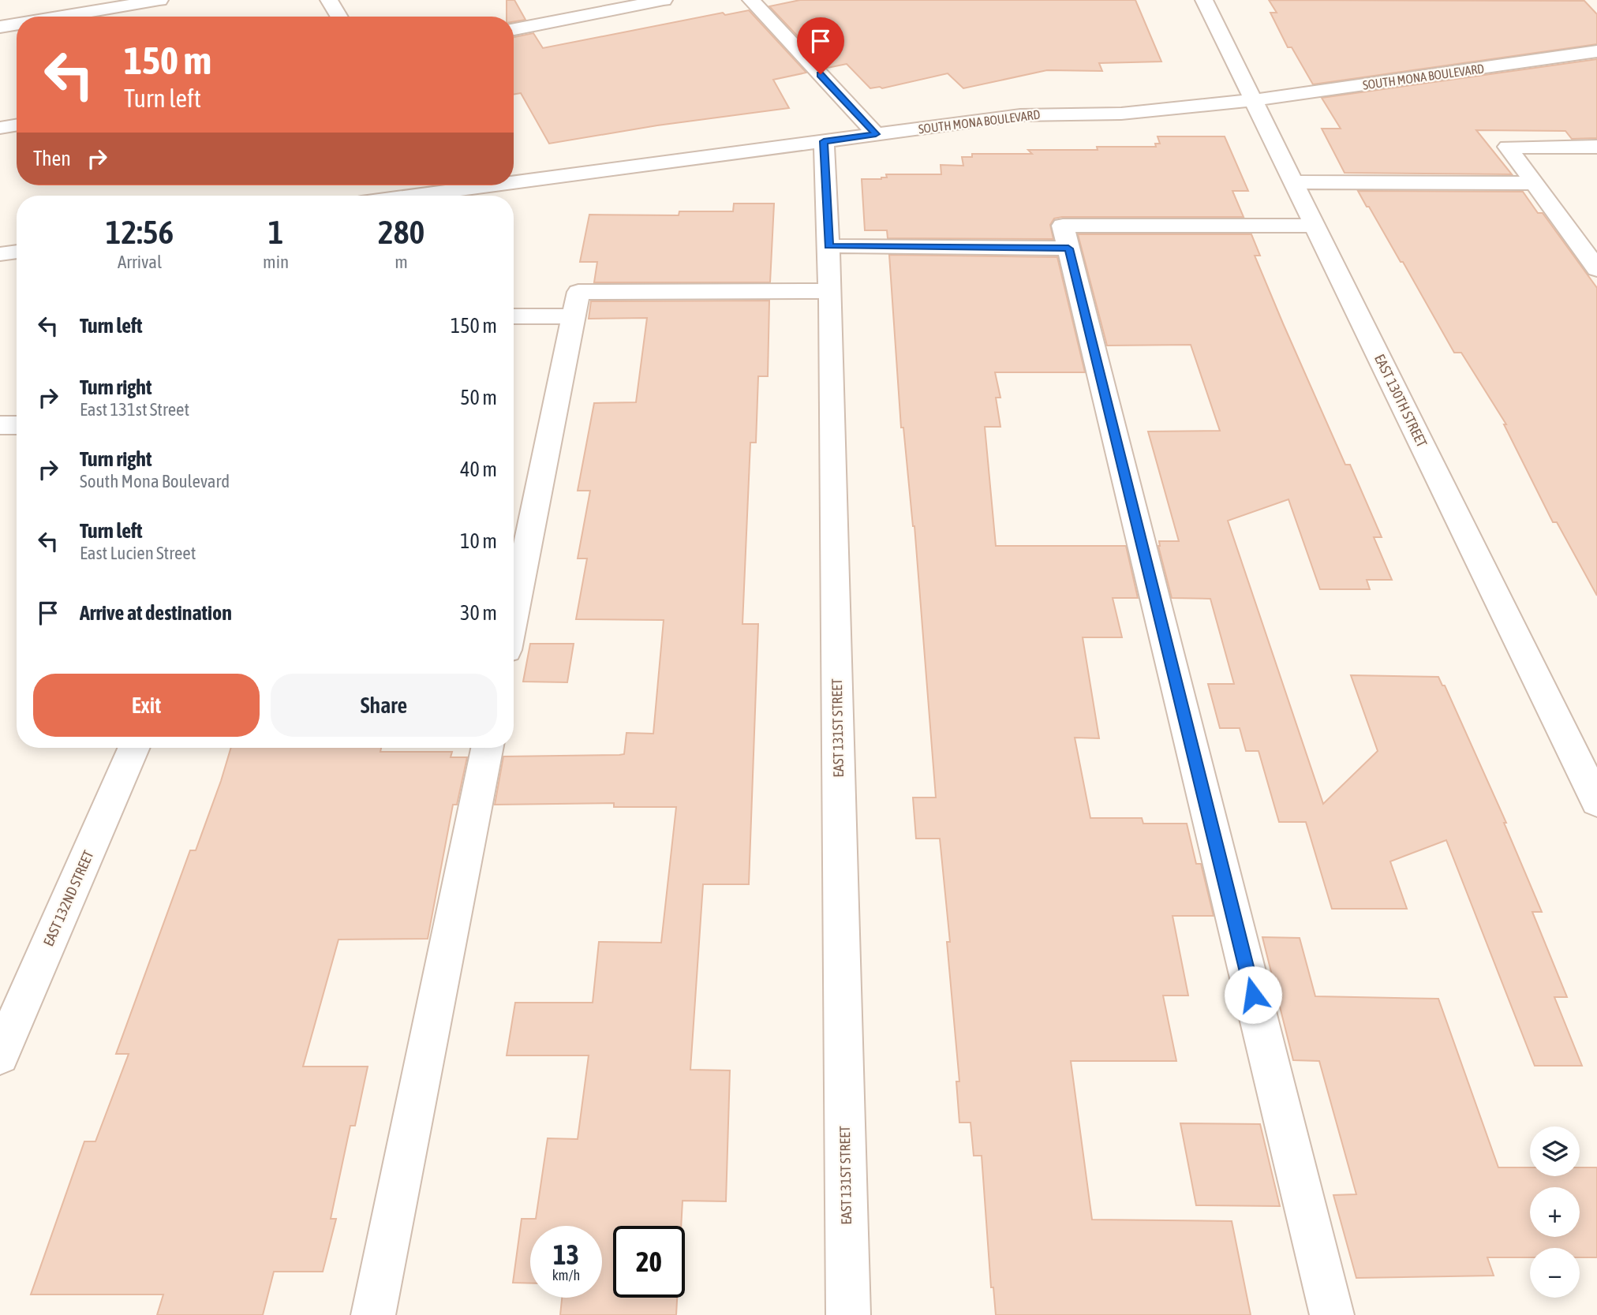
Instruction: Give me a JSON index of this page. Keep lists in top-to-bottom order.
{
  "streets": {
    "street": [
      "SOUTH MONA BOULEVARD",
      "EAST 130TH STREET",
      "EAST 131ST STREET",
      "EAST 132ND STREET"
    ]
  },
  "crossings": [
    ["SOUTH MONA BOULEVARD", "EAST 130TH STREET"],
    ["SOUTH MONA BOULEVARD", "EAST 131ST STREET"]
  ],
  "page": {
    "turn": ["150 m", "Turn left"],
    "then": "Then",
    "eta": [
      "12:56",
      "Arrival",
      "1",
      "min",
      "280",
      "m"
    ],
    "list": [
      {
        "name": "Turn left",
        "value": "150 m"
      },
      {
        "name": "Turn right",
        "note": "East 131st Street",
        "value": "50 m"
      },
      {
        "name": "Turn right",
        "note": "South Mona Boulevard",
        "value": "40 m"
      },
      {
        "name": "Turn left",
        "note": "East Lucien Street",
        "value": "10 m"
      },
      {
        "name": "Arrive at destination",
        "value": "30 m"
      }
    ],
    "buttons": ["Exit", "Share"],
    "map_buttons": ["+", "−"],
    "speed": "13 km/h",
    "limit": "20"
  }
}
